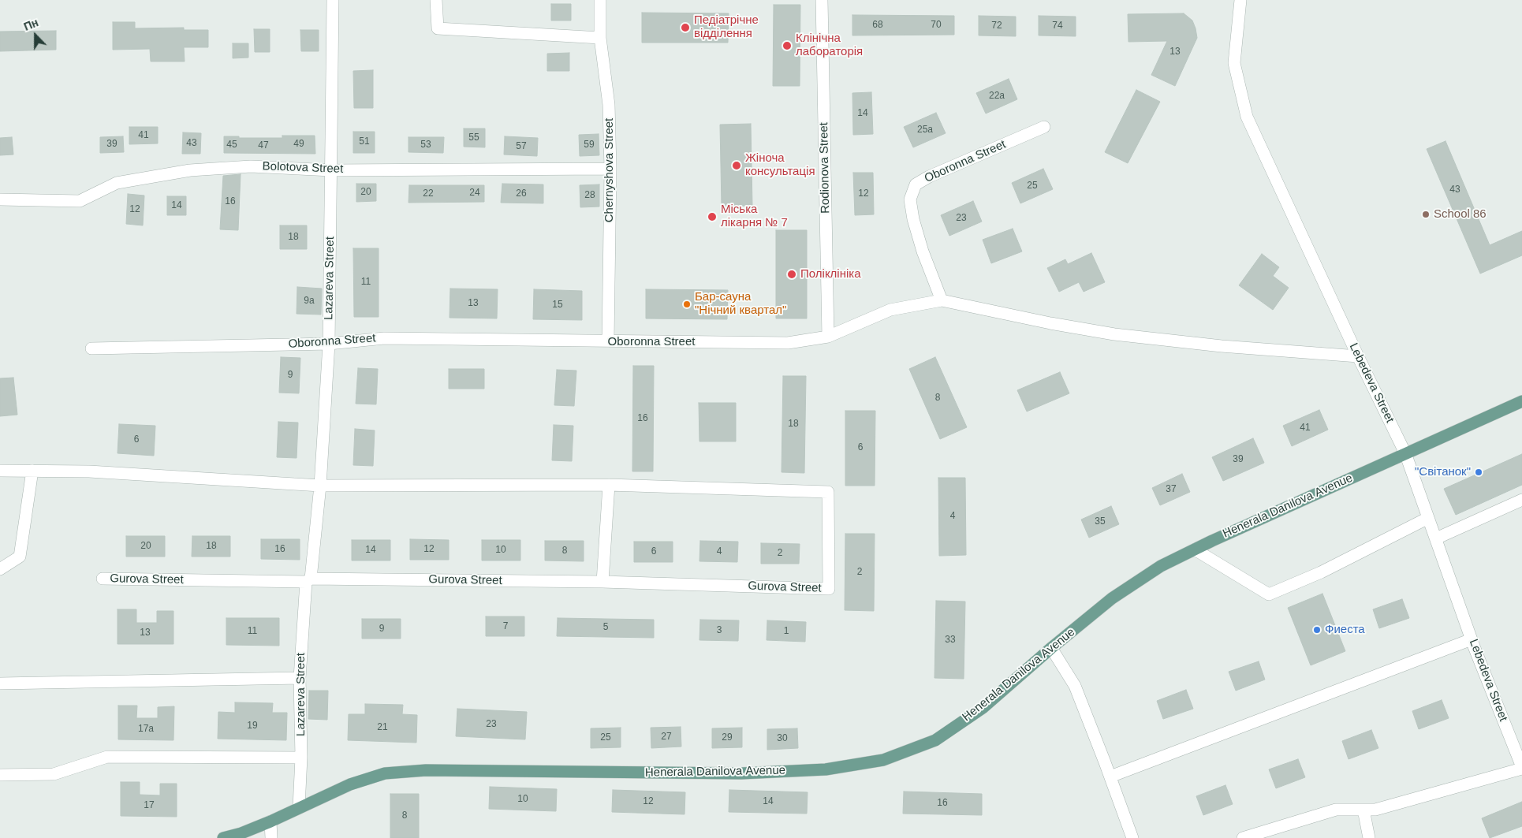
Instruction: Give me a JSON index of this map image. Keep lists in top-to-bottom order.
{
  "streets": {
    "main road": ["Henerala Danilova Avenue"],
    "street": [
      "Oboronna Street",
      "Bolotova Street",
      "Rodionova Street",
      "Chernyshova Street",
      "Lazareva Street",
      "Lebedeva Street",
      "Gurova Street"
    ]
  },
  "crossings": [
    ["Oboronna Street", "Rodionova Street"],
    ["Oboronna Street", "Chernyshova Street"],
    ["Oboronna Street", "Lazareva Street"],
    ["Bolotova Street", "Chernyshova Street"],
    ["Bolotova Street", "Lazareva Street"],
    ["Lazareva Street", "Henerala Danilova Avenue"],
    ["Lazareva Street", "Gurova Street"],
    ["Lebedeva Street", "Henerala Danilova Avenue"]
  ],
  "places": [
    "Педіатрічне відділення",
    "Клінічна лабораторія",
    "Жіноча консультація",
    "School 86",
    "Міська лікарня № 7",
    "Поліклініка",
    "Бар-сауна \"Нічний квартал\"",
    "\"Світанок\"",
    "Фиеста"
  ],
  "house_numbers": [
    "68",
    "70",
    "72",
    "74",
    "13",
    "22а",
    "14",
    "25а",
    "41",
    "55",
    "51",
    "43",
    "39",
    "49",
    "45",
    "53",
    "59",
    "47",
    "57",
    "25",
    "43",
    "20",
    "24",
    "22",
    "26",
    "12",
    "28",
    "16",
    "14",
    "12",
    "23",
    "18",
    "11",
    "9а",
    "13",
    "15",
    "9",
    "8",
    "16",
    "18",
    "41",
    "6",
    "6",
    "39",
    "37",
    "4",
    "35",
    "20",
    "18",
    "16",
    "12",
    "14",
    "10",
    "8",
    "6",
    "4",
    "2",
    "2",
    "7",
    "5",
    "9",
    "3",
    "11",
    "1",
    "13",
    "33",
    "23",
    "19",
    "21",
    "17а",
    "27",
    "25",
    "29",
    "30",
    "10",
    "12",
    "14",
    "16",
    "17",
    "8"
  ],
  "north": "top"
}
